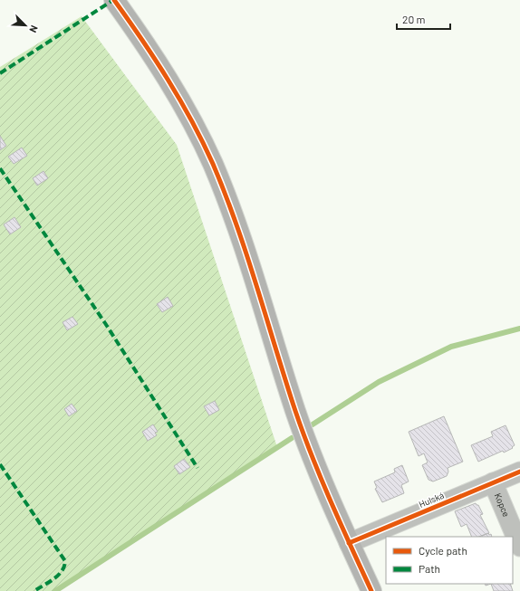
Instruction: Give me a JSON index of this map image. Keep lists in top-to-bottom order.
{
  "streets": {
    "street": ["Hulská", "Kopce"]
  },
  "crossings": [
    ["Hulská", "Kopce"]
  ],
  "legend": ["Cycle path", "Path"],
  "scale_bar": "20 m",
  "north": "bottom right"
}
